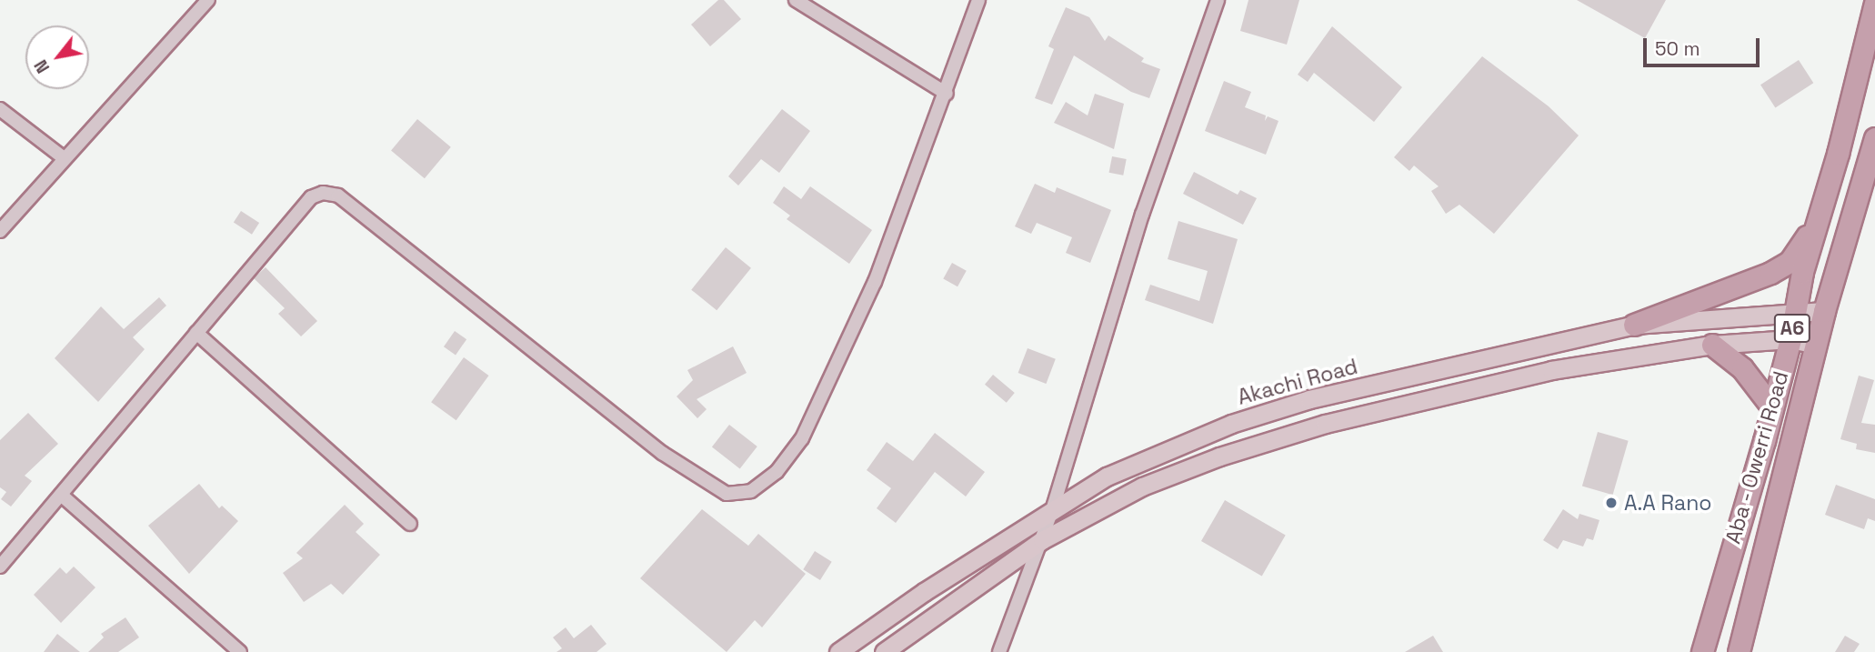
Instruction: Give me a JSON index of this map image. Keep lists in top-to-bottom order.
{
  "streets": {
    "highway": ["A6", "Aba - Owerri Road"],
    "main road": ["Akachi Road"]
  },
  "crossings": [
    ["Akachi Road", "Aba - Owerri Road"]
  ],
  "places": ["A.A Rano"],
  "scale_bar": "50 m",
  "north": "bottom left"
}
